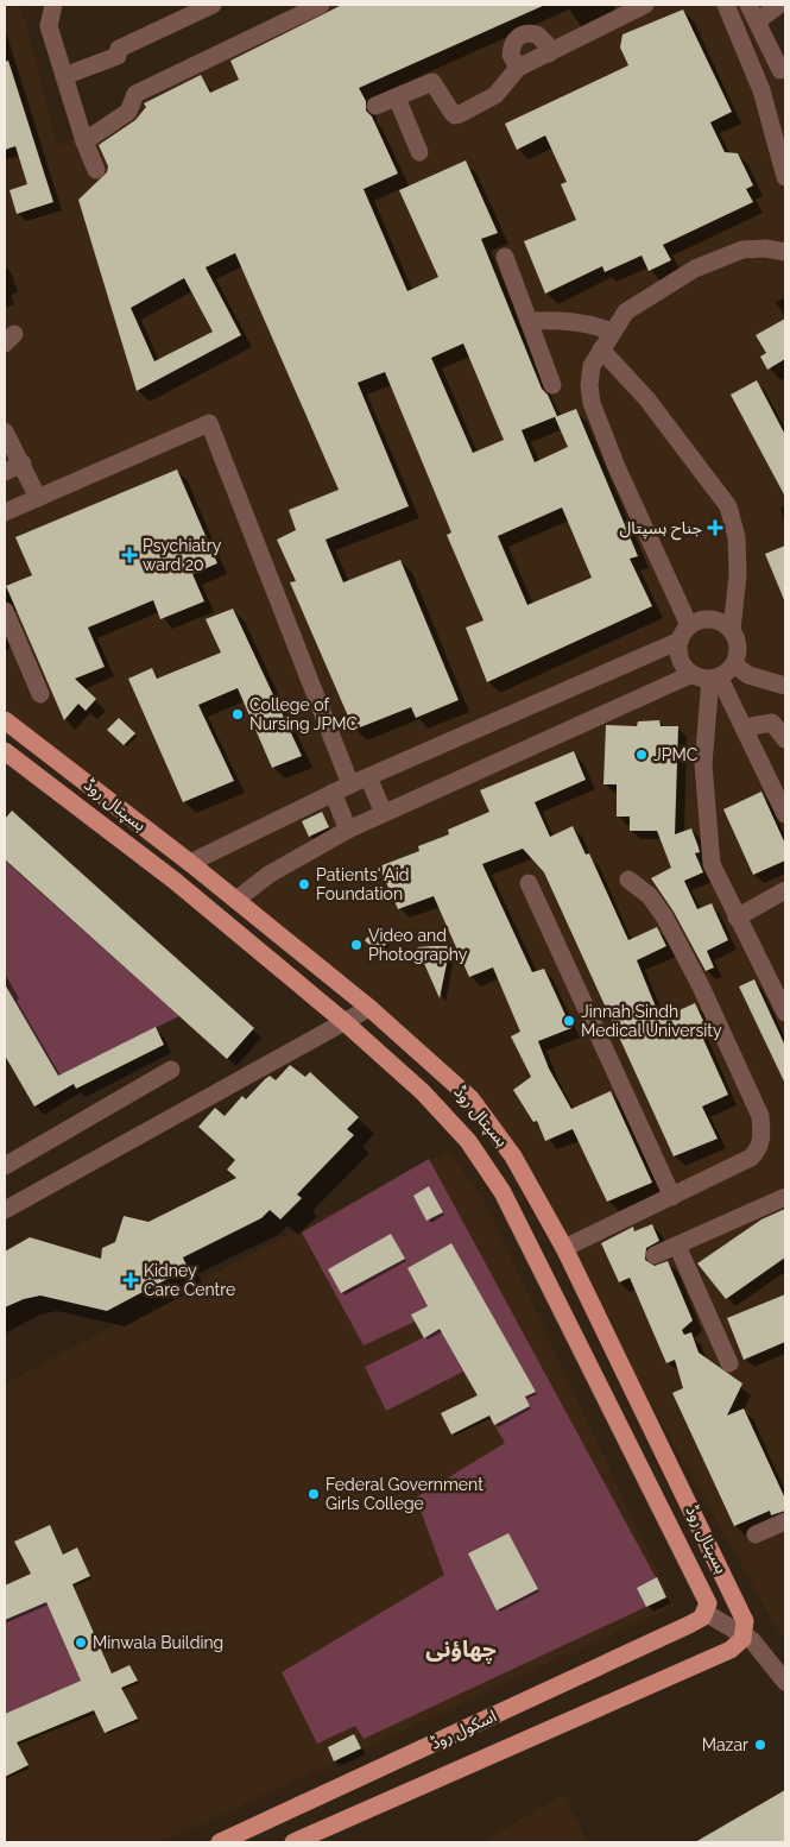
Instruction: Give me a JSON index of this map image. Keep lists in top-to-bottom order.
{
  "streets": {
    "main road": ["ہسپتال روڈ", "اسکول روڈ"]
  },
  "crossings": [
    ["ہسپتال روڈ", "اسکول روڈ"]
  ],
  "districts": ["چھاؤنی"],
  "places": {
    "health": ["جناح ہسپتال", "Psychiatry ward 20", "Kidney Care Centre"],
    "other": [
      "College of Nursing JPMC",
      "JPMC",
      "Patients' Aid Foundation",
      "Video and Photography",
      "Jinnah Sindh Medical University",
      "Federal Government Girls College",
      "Minwala Building",
      "Mazar"
    ]
  }
}
